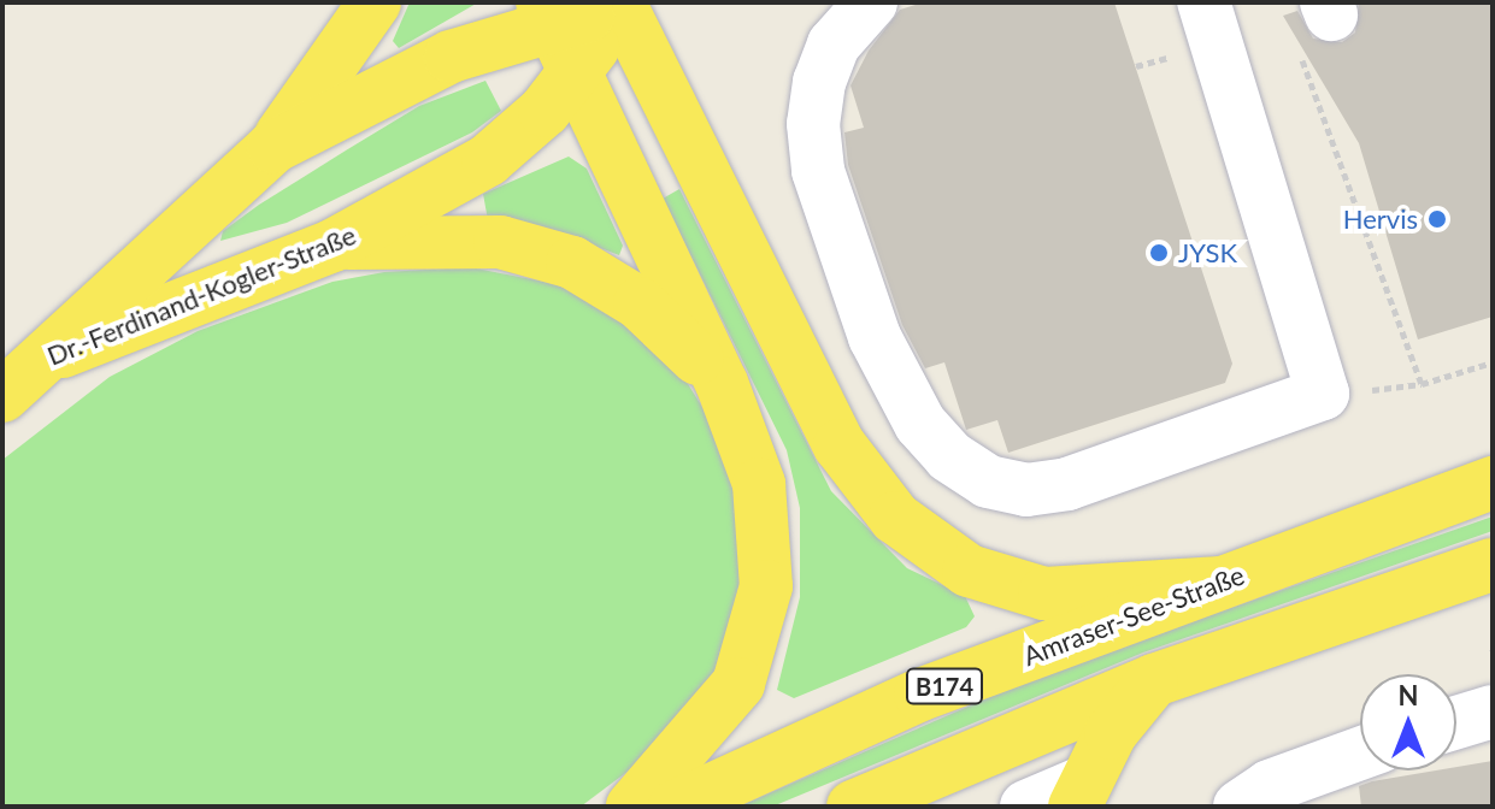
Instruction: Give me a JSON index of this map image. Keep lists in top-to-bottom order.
{
  "streets": {
    "main road": ["Dr.-Ferdinand-Kogler-Straße", "Amraser-See-Straße", "B174"]
  },
  "places": ["Hervis", "JYSK"],
  "north": "top"
}
